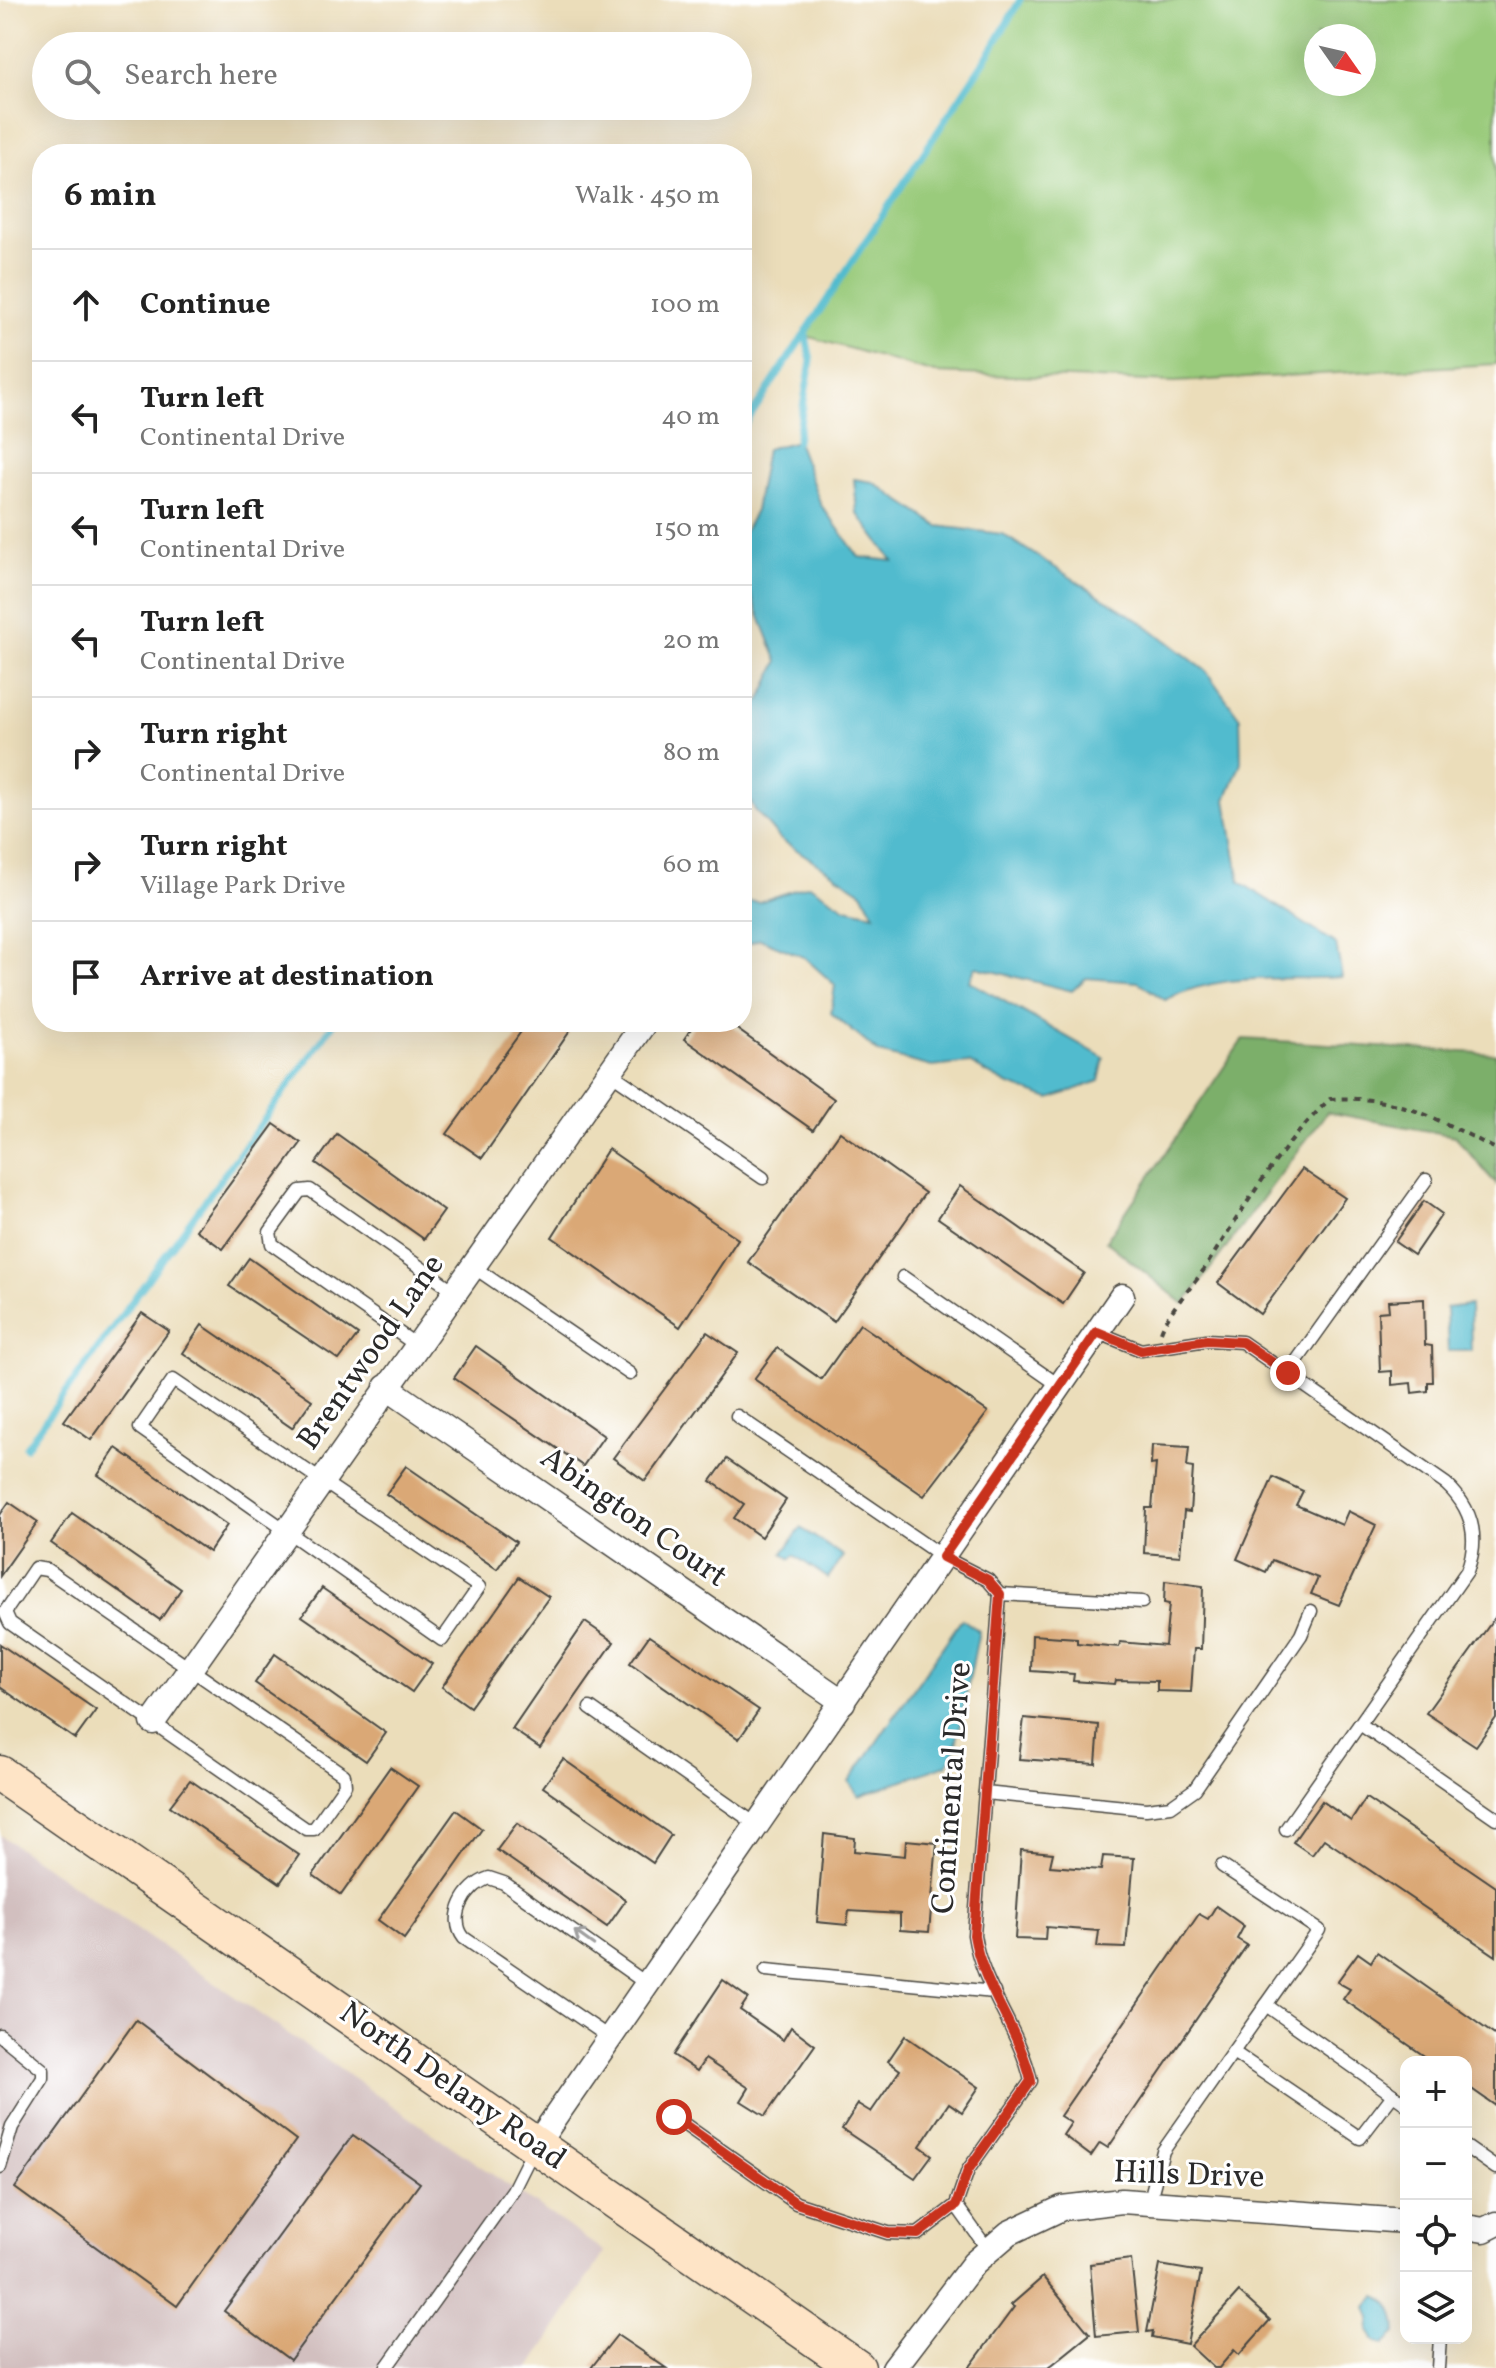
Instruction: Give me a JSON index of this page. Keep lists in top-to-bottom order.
{
  "streets": {
    "street": [
      "Brentwood Lane",
      "Abington Court",
      "North Delany Road",
      "Hills Drive"
    ],
    "lane": ["Continental Drive"]
  },
  "crossings": [
    ["Brentwood Lane", "Abington Court"]
  ],
  "north": "bottom right",
  "page": {
    "search": "Search here",
    "heading": ["6 min", "Walk · 450 m"],
    "list": [
      ["Continue", "100 m"],
      ["Turn left", "Continental Drive", "40 m"],
      ["Turn left", "Continental Drive", "150 m"],
      ["Turn left", "Continental Drive", "20 m"],
      ["Turn right", "Continental Drive", "80 m"],
      ["Turn right", "Village Park Drive", "60 m"],
      "Arrive at destination"
    ],
    "map_buttons": ["+", "−"]
  }
}
